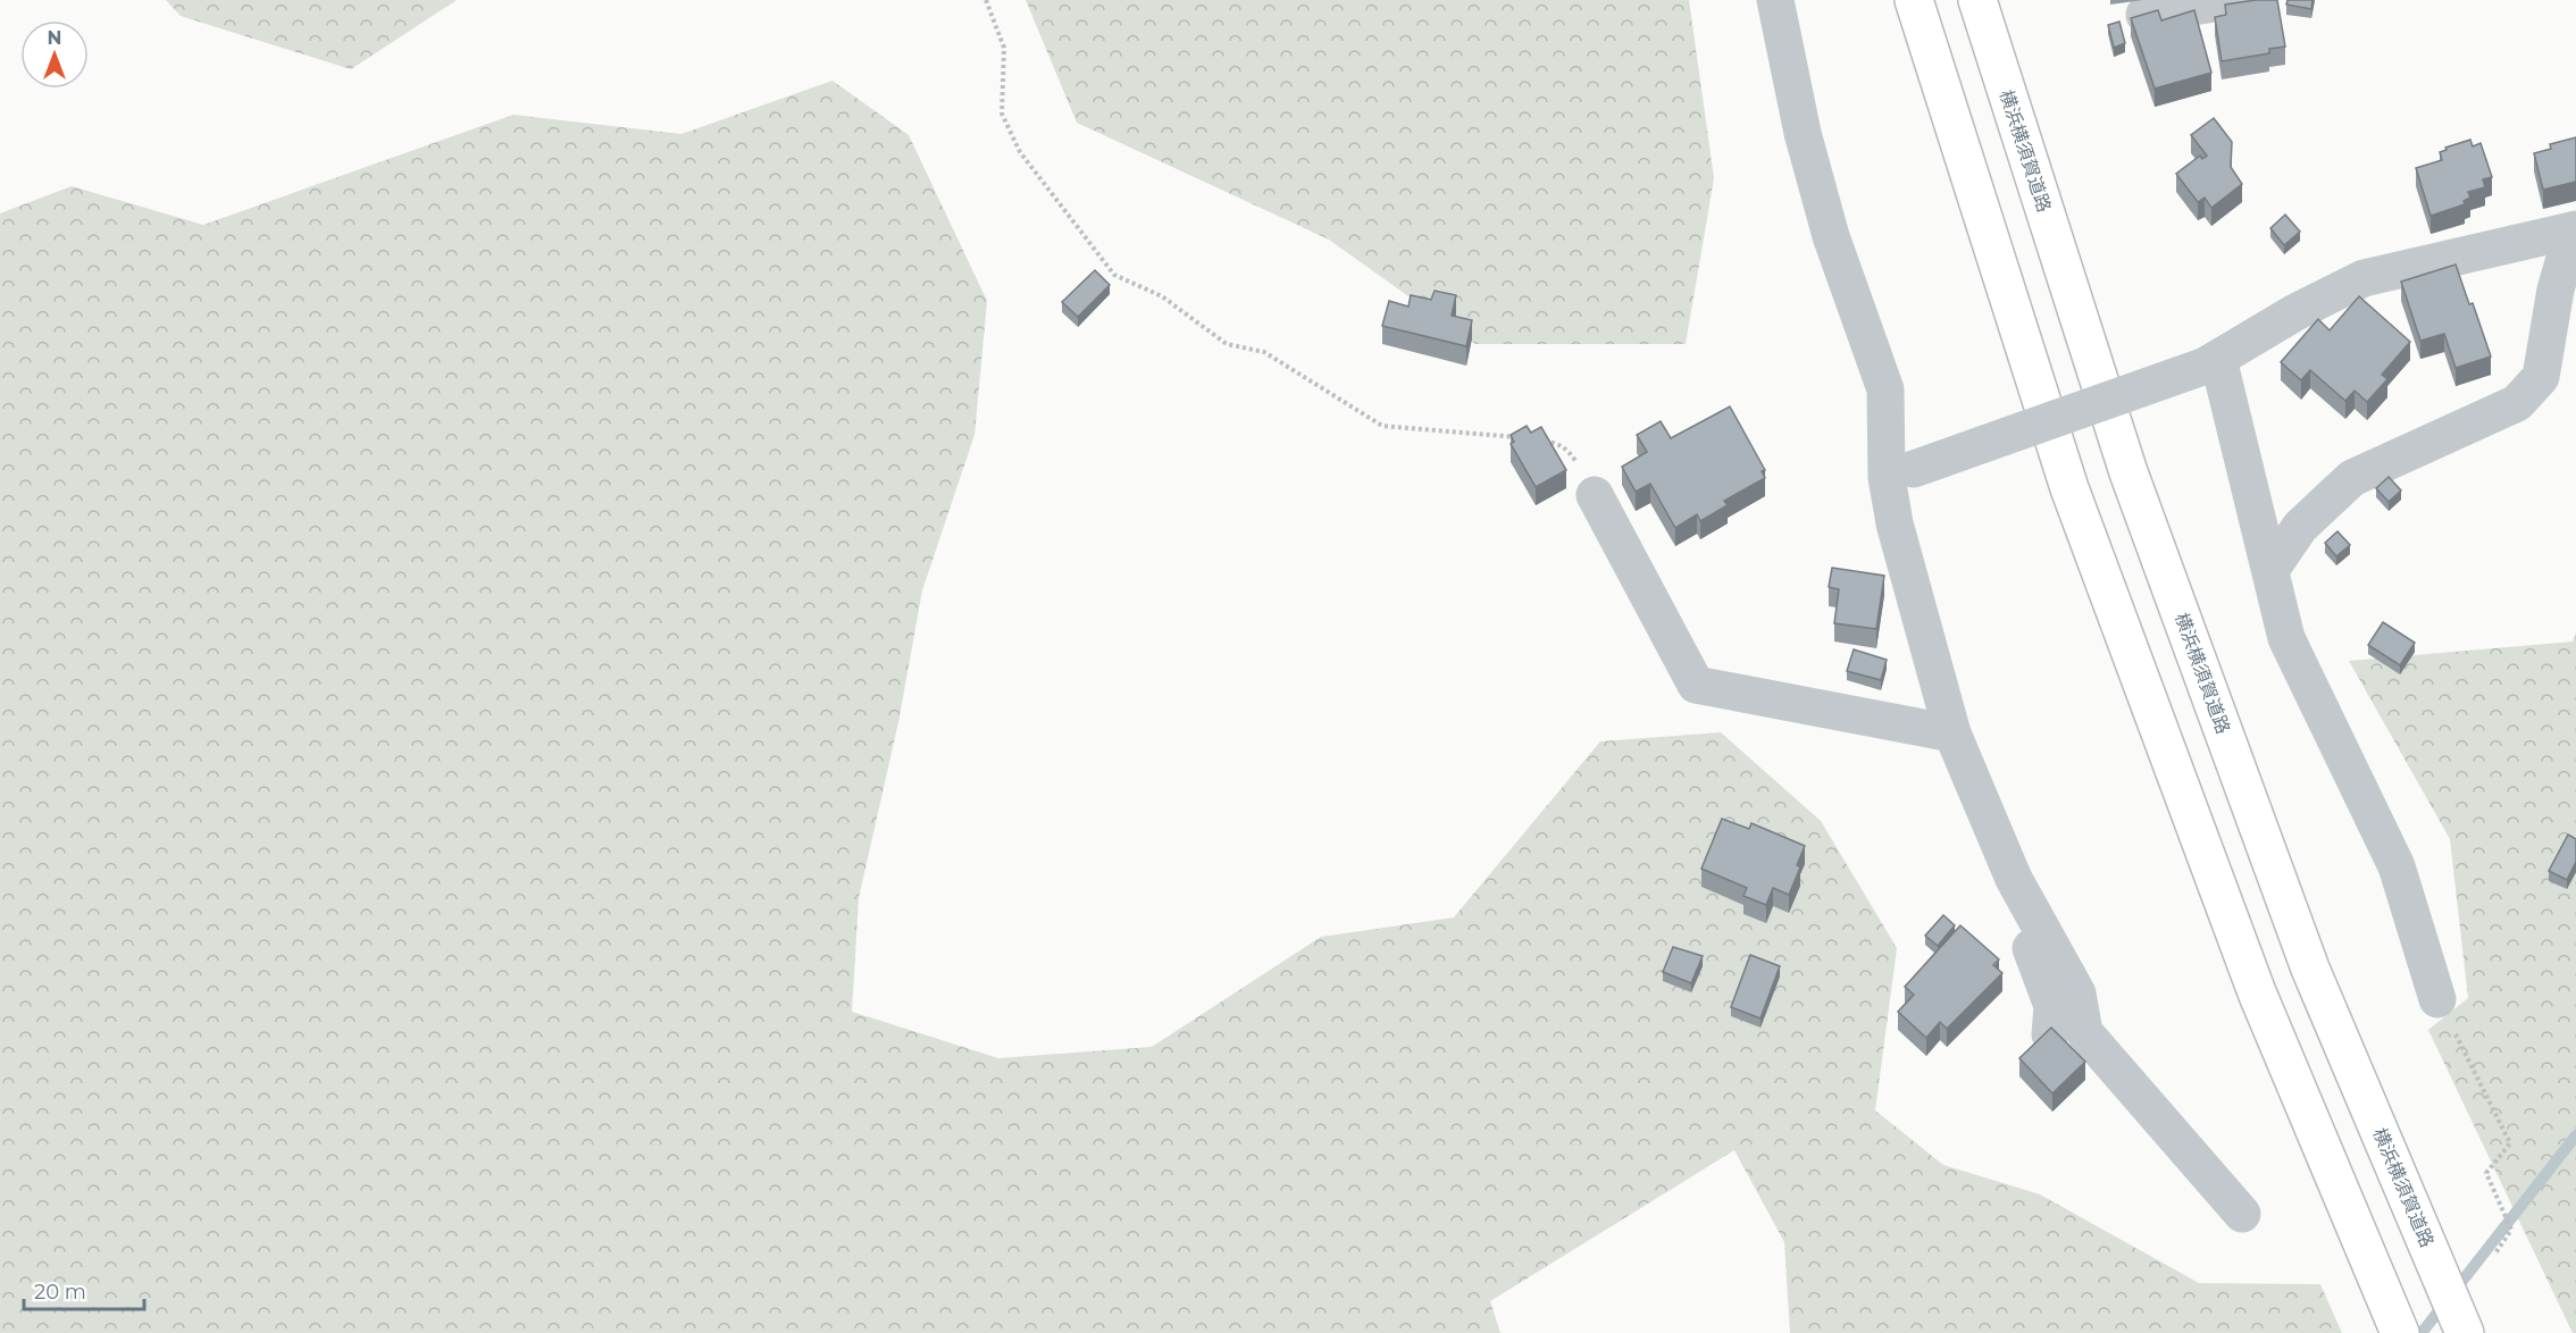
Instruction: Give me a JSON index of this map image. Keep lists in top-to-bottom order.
{
  "streets": {
    "highway": ["横浜横須賀道路"]
  },
  "scale_bar": "20 m",
  "north": "top"
}
